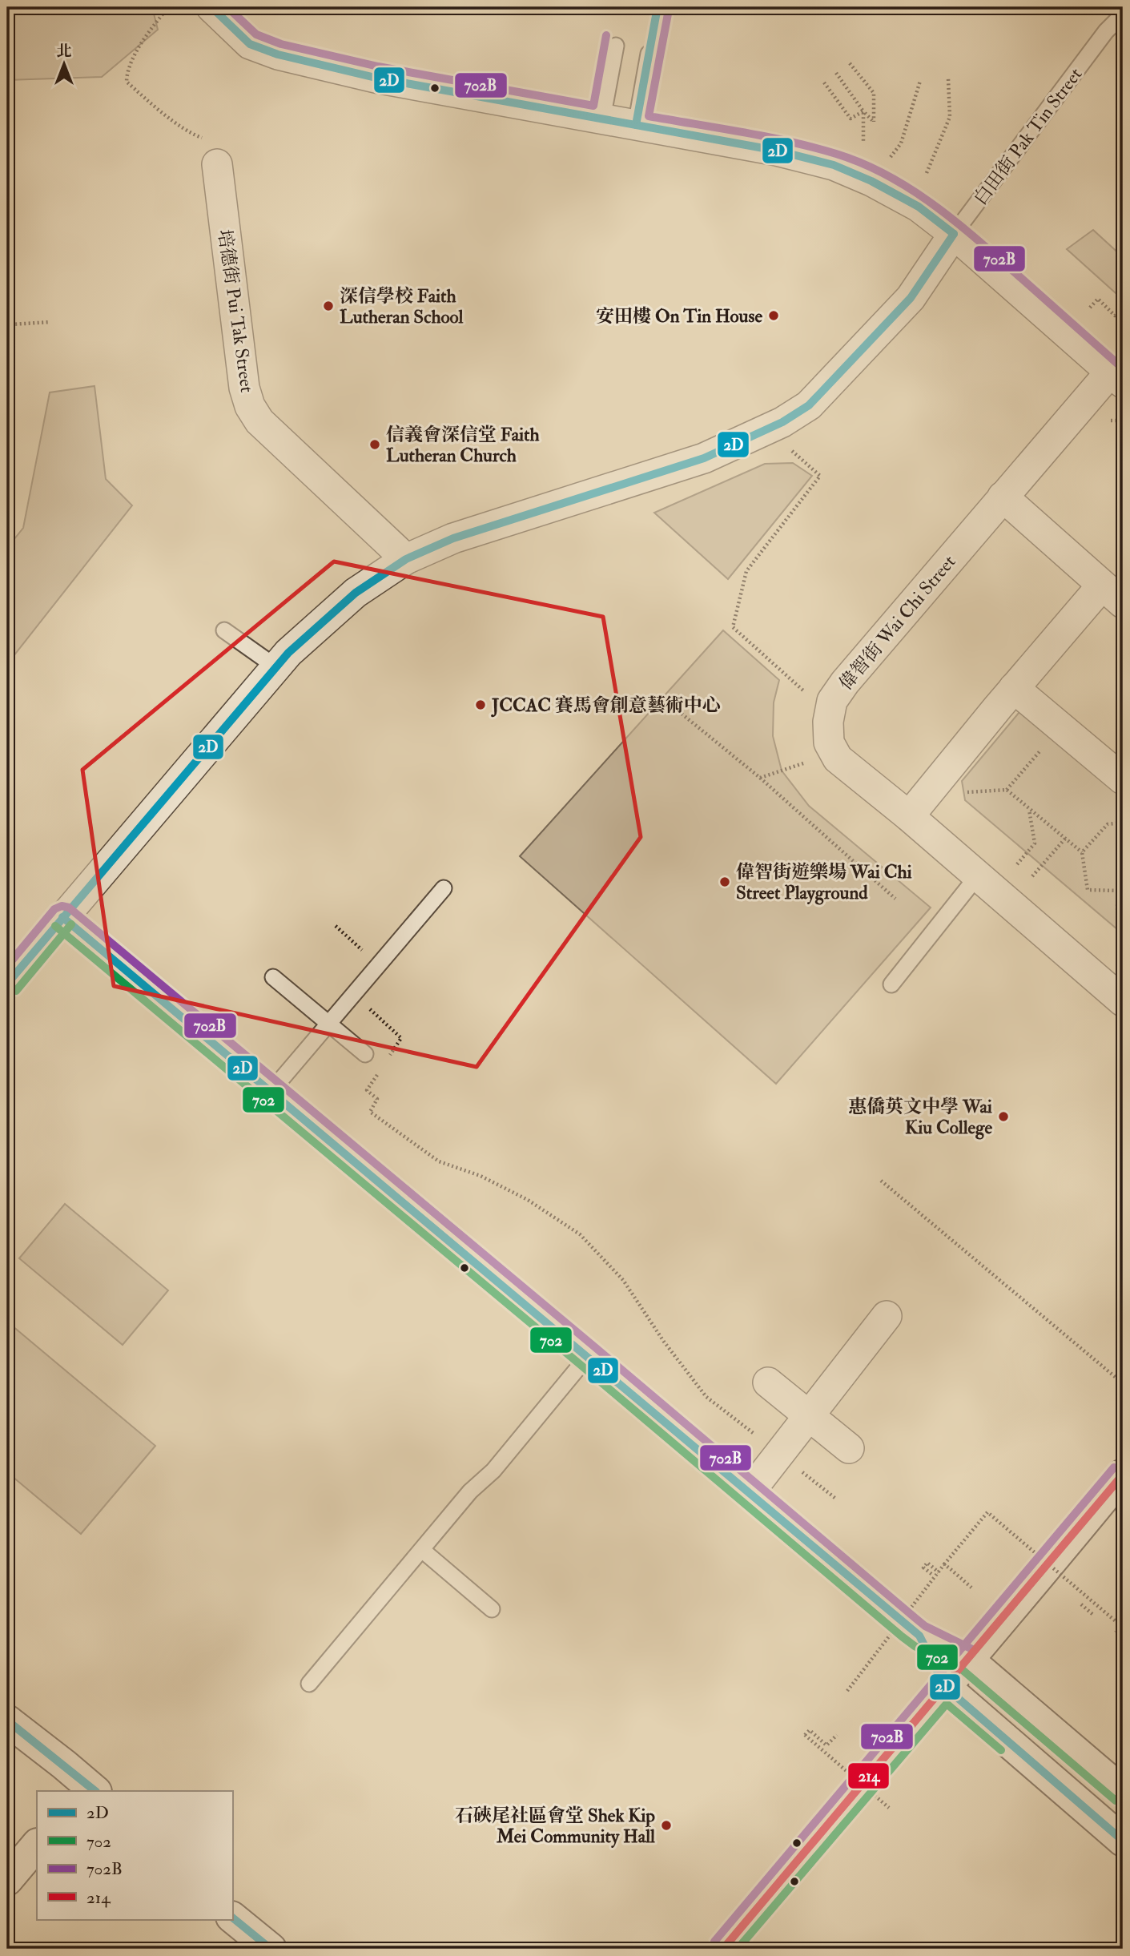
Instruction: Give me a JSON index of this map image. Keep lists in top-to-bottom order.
{
  "streets": {
    "street": ["白田街 Pak Tin Street", "培德街 Pui Tak Street", "偉智街 Wai Chi Street"]
  },
  "crossings": [
    ["白田街 Pak Tin Street", "培德街 Pui Tak Street"],
    ["白田街 Pak Tin Street", "偉智街 Wai Chi Street"]
  ],
  "places": [
    "深信學校 Faith Lutheran School",
    "安田樓 On Tin House",
    "信義會深信堂 Faith Lutheran Church",
    "JCCAC 賽馬會創意藝術中心",
    "偉智街遊樂場 Wai Chi Street Playground",
    "惠僑英文中學 Wai Kiu College",
    "石硤尾社區會堂 Shek Kip Mei Community Hall"
  ],
  "lines": [
    "transit line 2D",
    "transit line 702B",
    "transit line 702",
    "transit line 214"
  ],
  "legend": [
    "2D",
    "702",
    "702B",
    "214"
  ],
  "north": "top"
}
